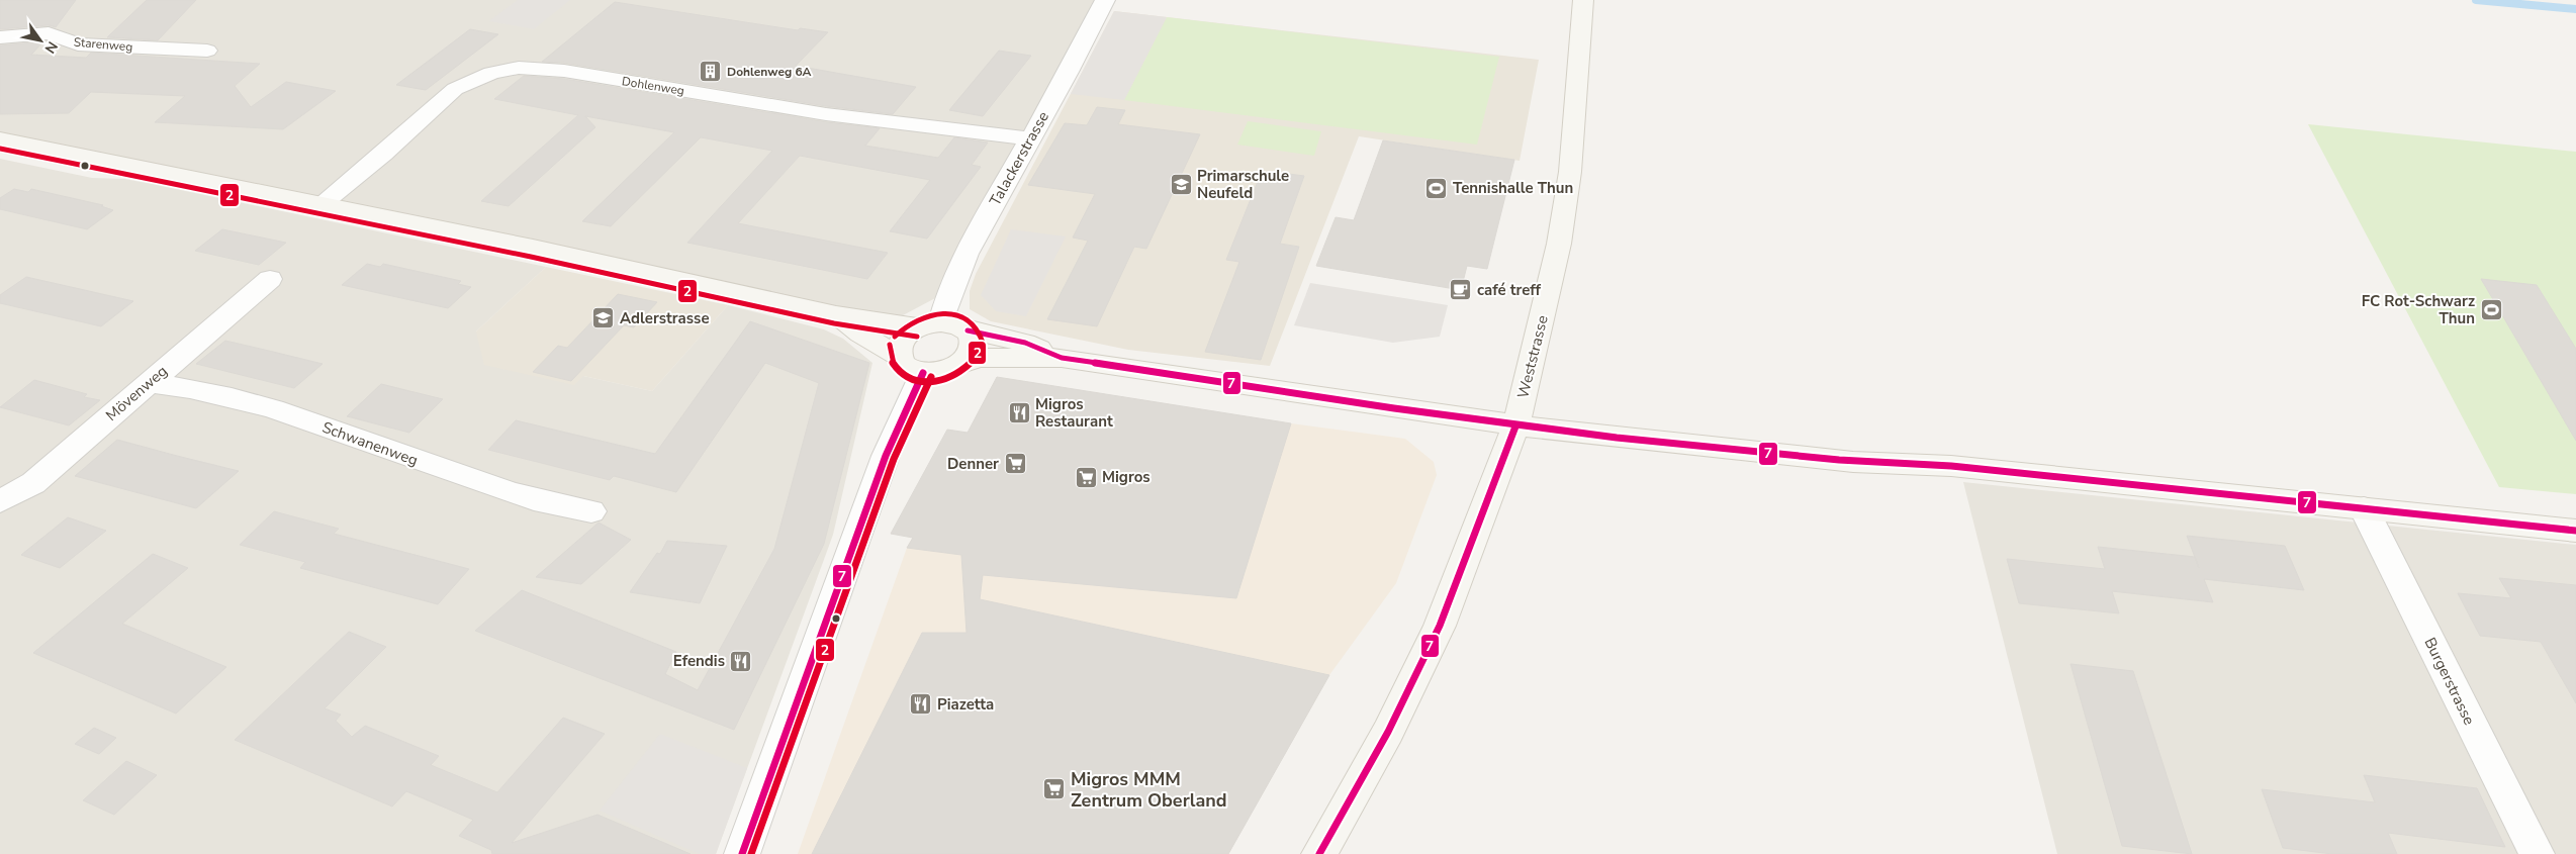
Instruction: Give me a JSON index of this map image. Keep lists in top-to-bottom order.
{
  "streets": {
    "main road": ["Weststrasse"],
    "street": [
      "Starenweg",
      "Dohlenweg",
      "Talackerstrasse",
      "Mövenweg",
      "Schwanenweg",
      "Burgerstrasse"
    ]
  },
  "crossings": [
    ["Dohlenweg", "Talackerstrasse"],
    ["Mövenweg", "Schwanenweg"]
  ],
  "places": {
    "building": ["Dohlenweg 6A"],
    "school or university": ["Primarschule Neufeld", "Adlerstrasse"],
    "sports": ["Tennishalle Thun", "FC Rot-Schwarz Thun"],
    "cafe": ["café treff"],
    "restaurant": ["Migros Restaurant", "Efendis", "Piazetta"],
    "supermarket": ["Denner", "Migros", "Migros MMM Zentrum Oberland"]
  },
  "lines": ["transit line 2", "transit line 7"],
  "north": "bottom right"
}
